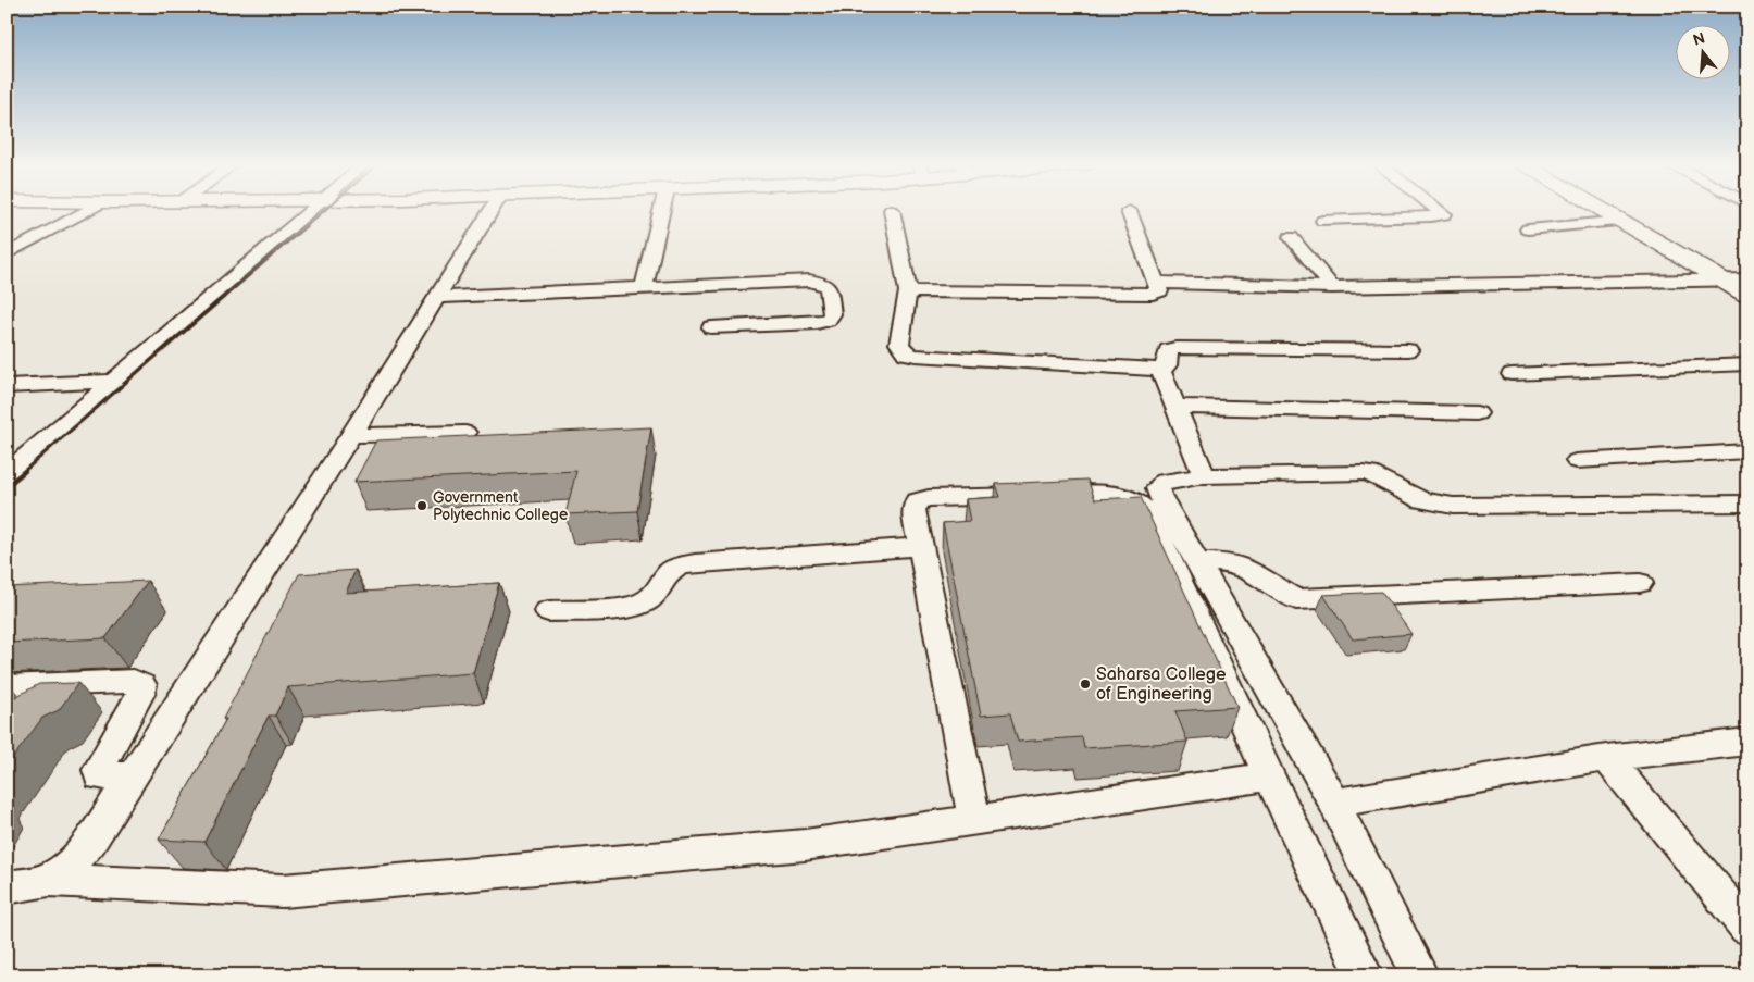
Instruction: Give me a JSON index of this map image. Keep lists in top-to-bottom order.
{
  "places": ["Government Polytechnic College", "Saharsa College of Engineering"],
  "north": "top"
}
